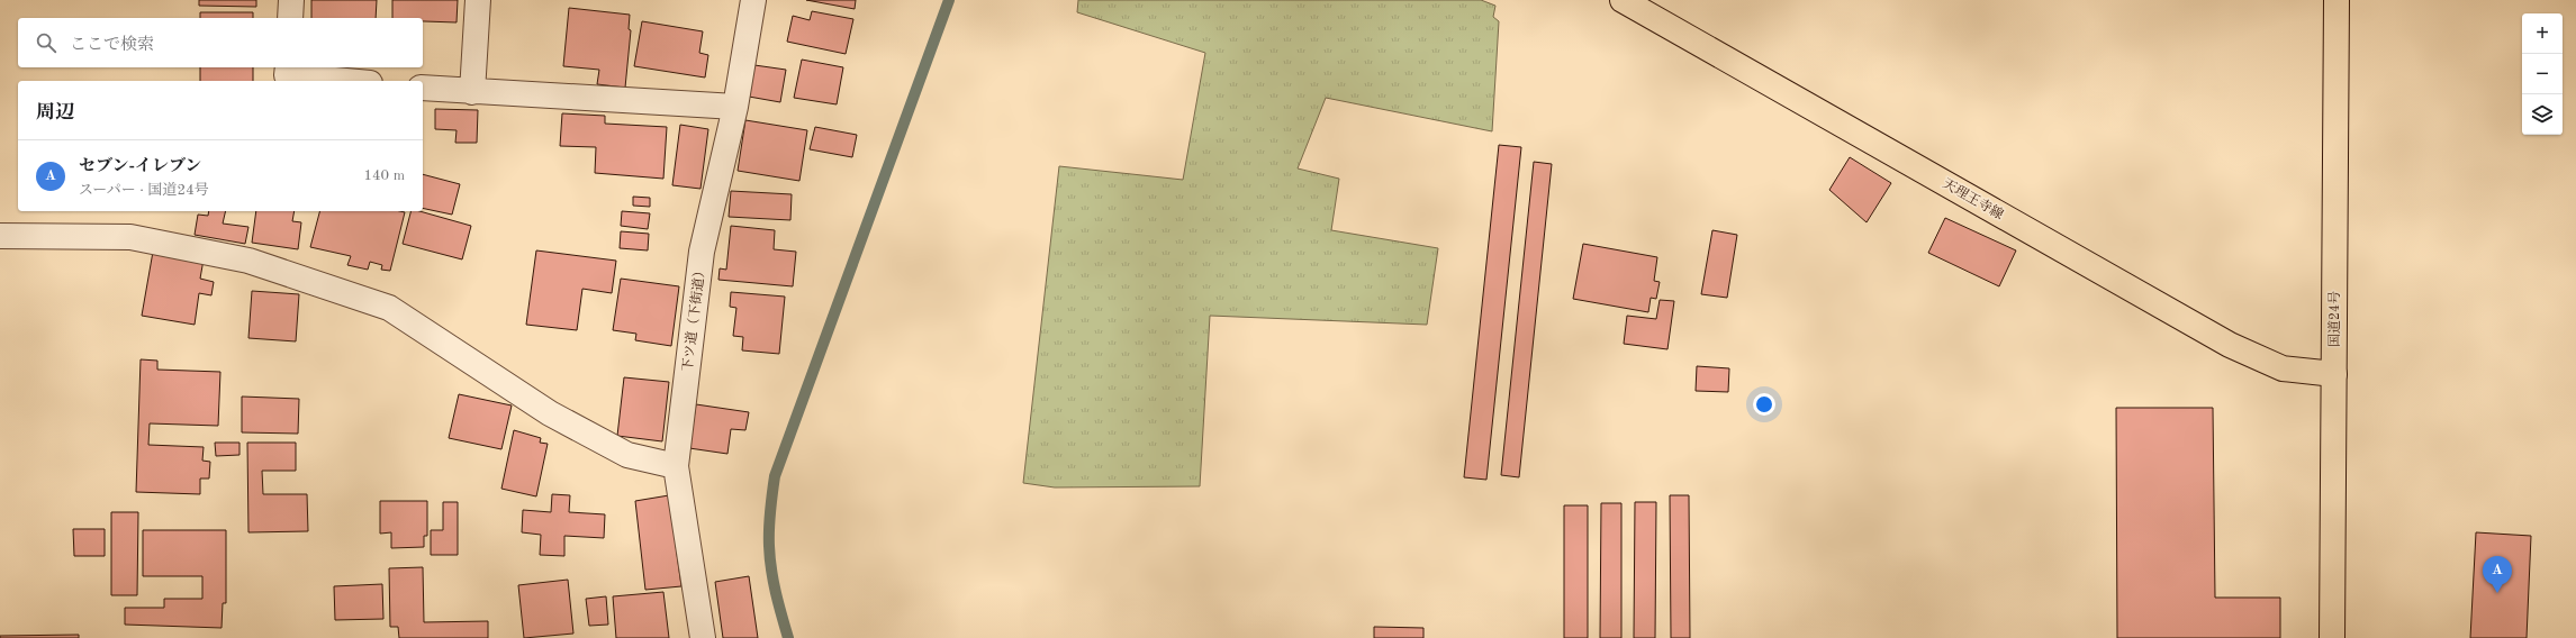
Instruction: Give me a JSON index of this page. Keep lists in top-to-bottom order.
{
  "streets": {
    "main road": ["天理王寺線", "国道24号"],
    "street": ["下ツ道（下街道）"]
  },
  "crossings": [
    ["天理王寺線", "国道24号"]
  ],
  "page": {
    "map_buttons": ["+", "−"],
    "search": "ここで検索",
    "heading": "周辺",
    "list": [
      {
        "mark": "A",
        "name": "セブン-イレブン",
        "note": "スーパー · 国道24号",
        "value": "140 m"
      }
    ],
    "pins": "A"
  }
}
